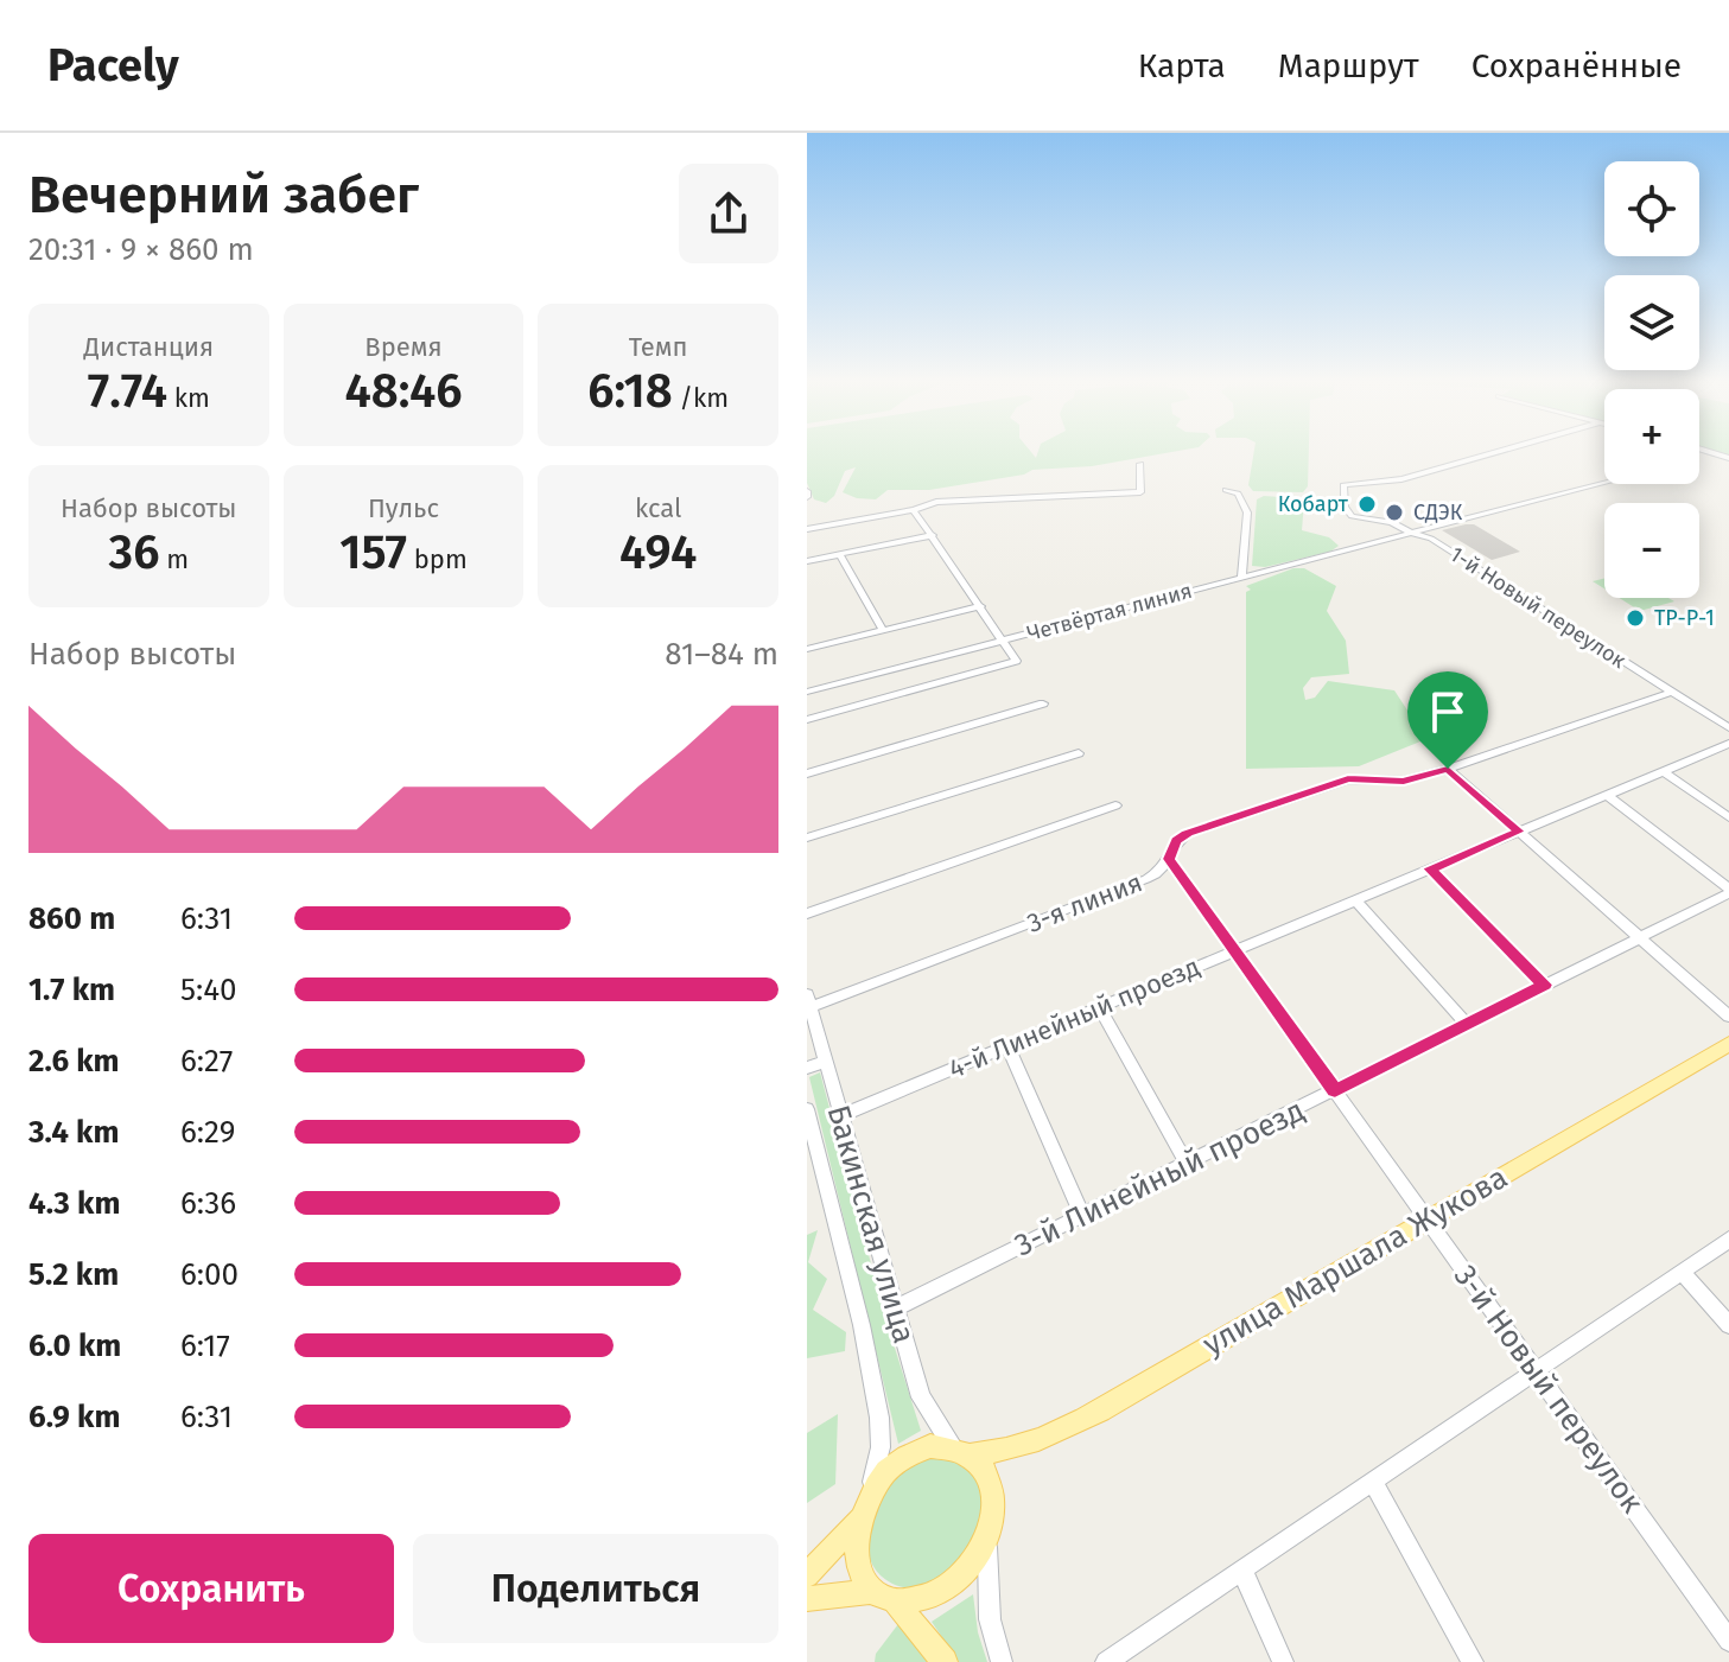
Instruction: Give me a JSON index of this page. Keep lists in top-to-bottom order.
{
  "streets": {
    "main road": ["улица Маршала Жукова"],
    "street": [
      "1-й Новый переулок",
      "Четвёртая линия",
      "3-я линия",
      "4-й Линейный проезд",
      "3-й Линейный проезд",
      "Бакинская улица",
      "3-й Новый переулок"
    ]
  },
  "crossings": [
    ["1-й Новый переулок", "Четвёртая линия"],
    ["1-й Новый переулок", "3-я линия"],
    ["3-я линия", "Бакинская улица"],
    ["3-я линия", "3-й Новый переулок"],
    ["4-й Линейный проезд", "Бакинская улица"],
    ["4-й Линейный проезд", "3-й Новый переулок"],
    ["3-й Линейный проезд", "Бакинская улица"],
    ["3-й Линейный проезд", "3-й Новый переулок"],
    ["Бакинская улица", "улица Маршала Жукова"],
    ["улица Маршала Жукова", "3-й Новый переулок"]
  ],
  "places": ["Кобарт", "СДЭК", "ТР-Р-1"],
  "page": {
    "header": "Pacely",
    "nav": ["Карта", "Маршрут", "Сохранённые"],
    "heading": ["Вечерний забег", "20:31 · 9 × 860 m"],
    "map_buttons": ["+", "−"],
    "stats": [
      ["Дистанция", "7.74 km"],
      ["Время", "48:46"],
      ["Темп", "6:18 /km"],
      ["Набор высоты", "36 m"],
      ["Пульс", "157 bpm"],
      ["kcal", "494"]
    ],
    "chart": ["Набор высоты", "81–84 m"],
    "list": [
      {
        "name": "860 m",
        "note": "6:31"
      },
      {
        "name": "1.7 km",
        "note": "5:40"
      },
      {
        "name": "2.6 km",
        "note": "6:27"
      },
      {
        "name": "3.4 km",
        "note": "6:29"
      },
      {
        "name": "4.3 km",
        "note": "6:36"
      },
      {
        "name": "5.2 km",
        "note": "6:00"
      },
      {
        "name": "6.0 km",
        "note": "6:17"
      },
      {
        "name": "6.9 km",
        "note": "6:31"
      }
    ],
    "buttons": ["Сохранить", "Поделиться"]
  }
}
